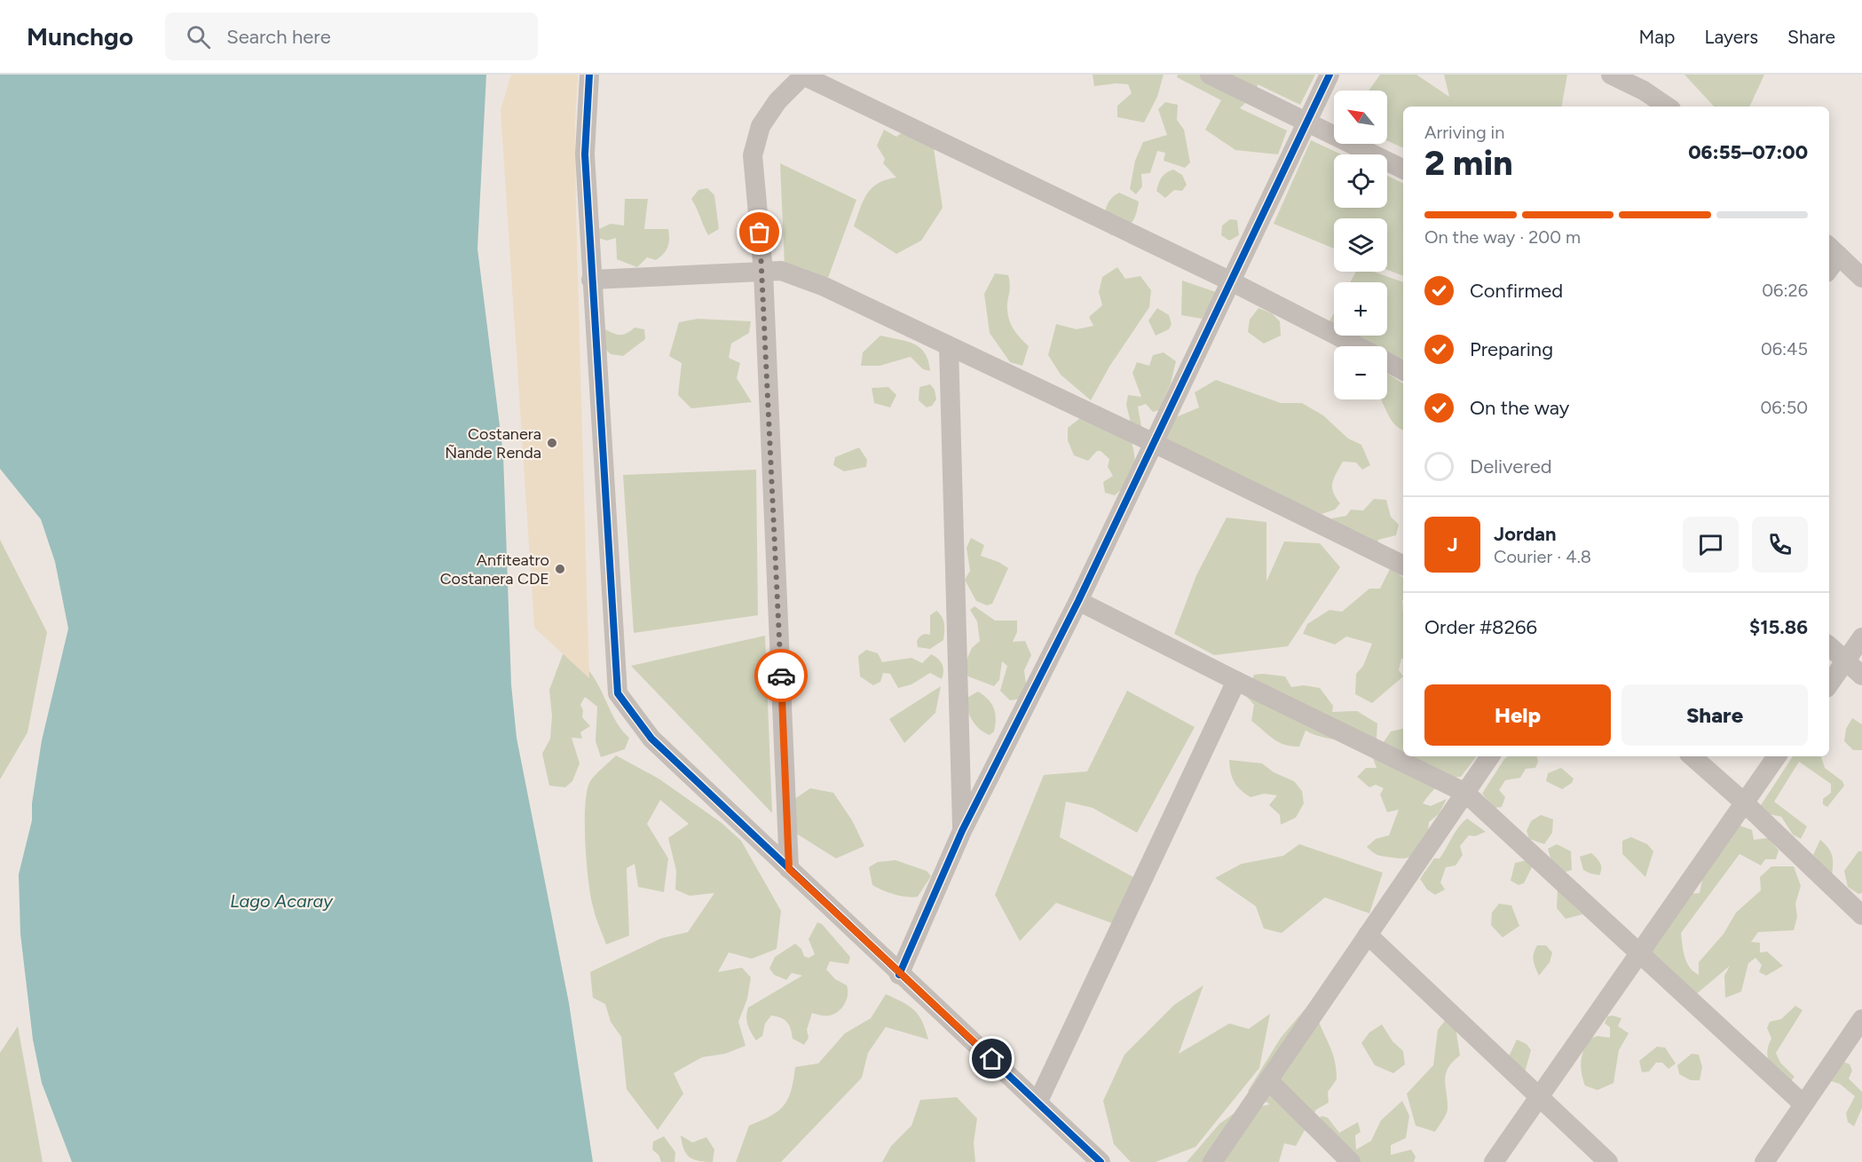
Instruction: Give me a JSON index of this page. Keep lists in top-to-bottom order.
{
  "water": ["Lago Acaray"],
  "places": ["Costanera Ñande Renda", "Anfiteatro Costanera CDE"],
  "north": "top left",
  "page": {
    "header": "Munchgo",
    "search": "Search here",
    "nav": ["Map", "Layers", "Share"],
    "map_buttons": ["+", "−"],
    "heading": ["2 min", "Arriving in", "06:55–07:00"],
    "panel": [
      "Jordan",
      "Courier · 4.8",
      "Order #8266",
      "$15.86"
    ],
    "bar": "On the way · 200 m",
    "list": [
      ["Confirmed", "06:26"],
      ["Preparing", "06:45"],
      ["On the way", "06:50"],
      "Delivered"
    ],
    "round": "J",
    "buttons": ["Help", "Share"]
  }
}
